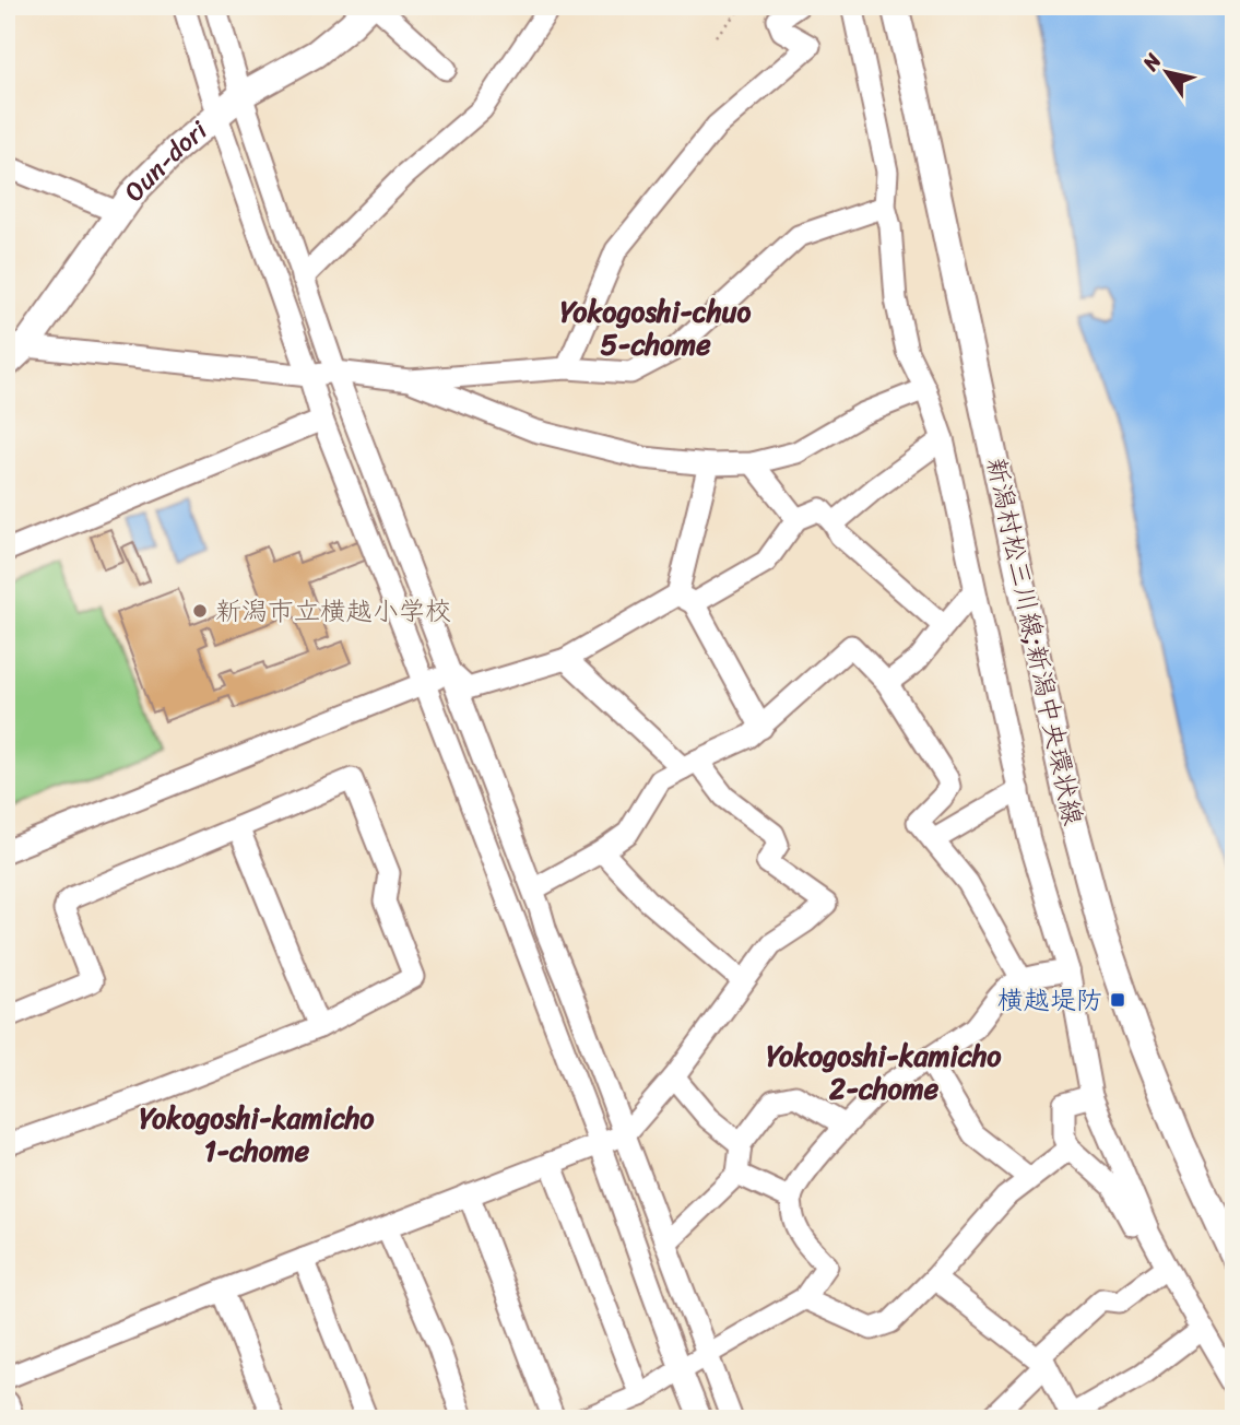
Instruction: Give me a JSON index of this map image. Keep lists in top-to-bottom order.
{
  "streets": {
    "main road": ["Oun-dori", "新潟村松三川線;新潟中央環状線"]
  },
  "districts": ["Yokogoshi-chuo 5-chome", "Yokogoshi-kamicho 2-chome", "Yokogoshi-kamicho 1-chome"],
  "places": {
    "other": ["新潟市立横越小学校"],
    "transit": ["横越堤防"]
  },
  "north": "top left"
}
